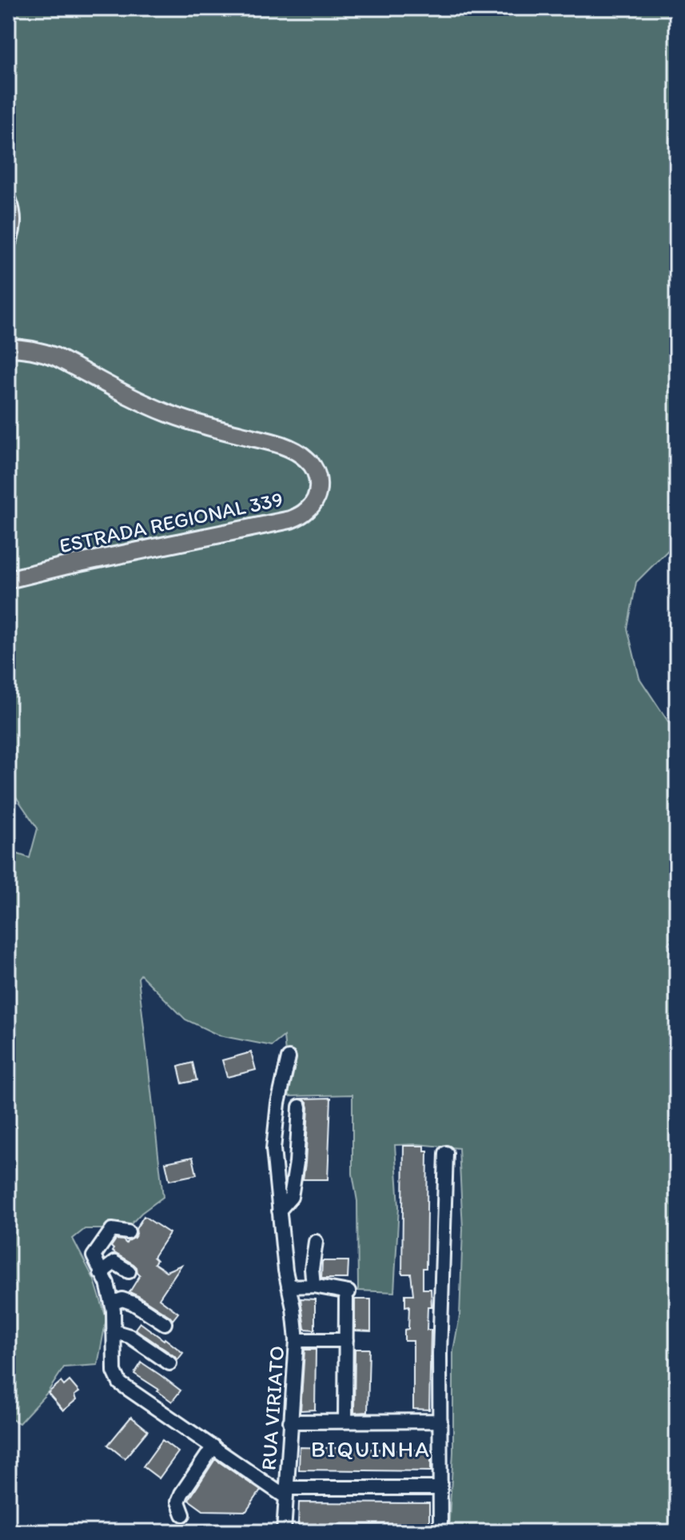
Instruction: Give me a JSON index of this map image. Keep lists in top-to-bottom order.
{
  "streets": {
    "main road": ["ESTRADA REGIONAL 339"],
    "street": ["RUA VIRIATO"]
  },
  "districts": ["BIQUINHA"]
}
